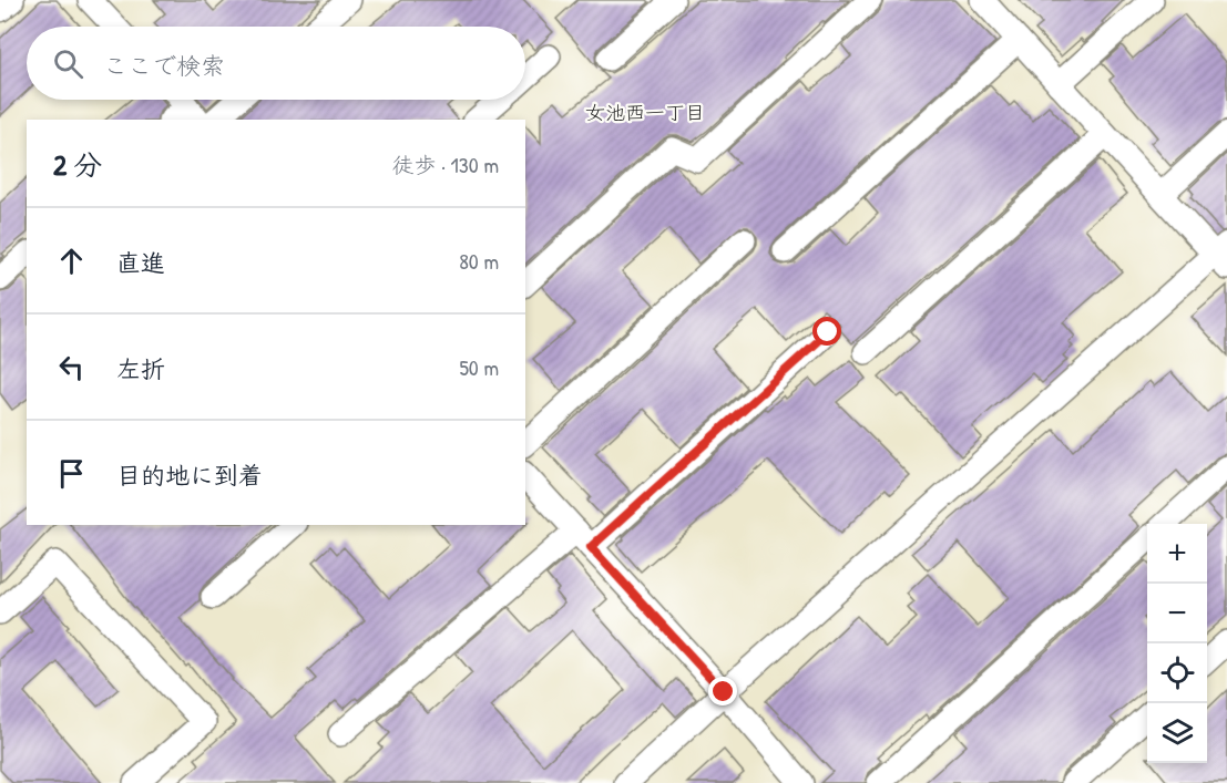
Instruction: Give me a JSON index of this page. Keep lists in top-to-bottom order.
{
  "districts": ["女池西一丁目"],
  "page": {
    "search": "ここで検索",
    "heading": ["2 分", "徒歩 · 130 m"],
    "list": [
      ["直進", "80 m"],
      ["左折", "50 m"],
      "目的地に到着"
    ],
    "map_buttons": ["+", "−"]
  }
}
